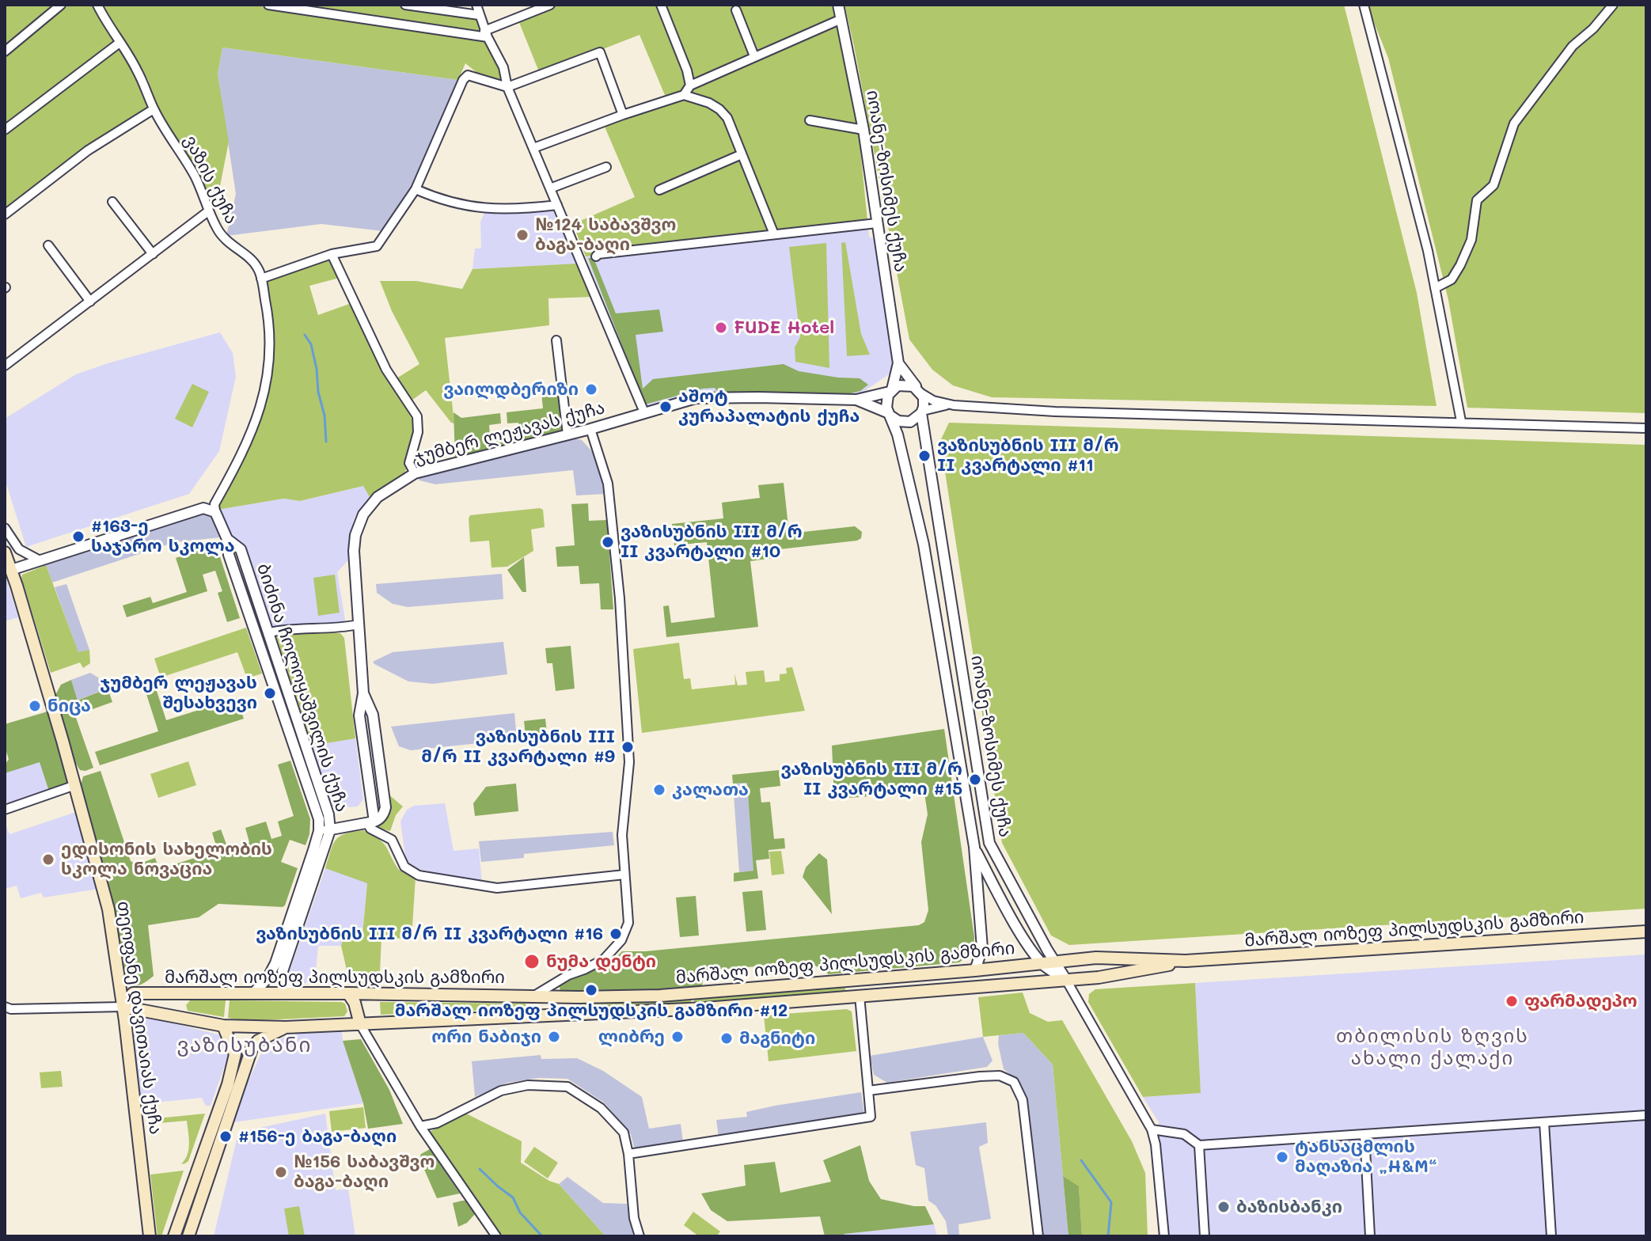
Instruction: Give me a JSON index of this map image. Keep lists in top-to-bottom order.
{
  "streets": {
    "main road": ["მარშალ იოზეფ პილსუდსკის გამზირი", "თეოფანე დავითაიას ქუჩა"],
    "street": [
      "ვაზის ქუჩა",
      "იოანე-ზოსიმეს ქუჩა",
      "ჯუმბერ ლეჟავას ქუჩა",
      "ბიძინა ჩოლოყაშვილის ქუჩა"
    ]
  },
  "crossings": [
    ["ვაზის ქუჩა", "ბიძინა ჩოლოყაშვილის ქუჩა"],
    ["იოანე-ზოსიმეს ქუჩა", "ჯუმბერ ლეჟავას ქუჩა"],
    ["იოანე-ზოსიმეს ქუჩა", "მარშალ იოზეფ პილსუდსკის გამზირი"],
    ["ბიძინა ჩოლოყაშვილის ქუჩა", "მარშალ იოზეფ პილსუდსკის გამზირი"],
    ["მარშალ იოზეფ პილსუდსკის გამზირი", "თეოფანე დავითაიას ქუჩა"]
  ],
  "districts": ["თბილისის ზღვის ახალი ქალაქი", "ვაზისუბანი"],
  "places": [
    "№124 საბავშვო ბაგა-ბაღი",
    "FUDE Hotel",
    "ვაილდბერიზი",
    "აშოტ კურაპალატის ქუჩა",
    "ვაზისუბნის III მ/რ II კვარტალი #11",
    "#163-ე საჯარო სკოლა",
    "ვაზისუბნის III მ/რ II კვარტალი #10",
    "ჯუმბერ ლეჟავას შესახვევი",
    "ნიცა",
    "ვაზისუბნის III მ/რ II კვარტალი #9",
    "ვაზისუბნის III მ/რ II კვარტალი #15",
    "კალათა",
    "ედისონის სახელობის სკოლა ნოვაცია",
    "ვაზისუბნის III მ/რ II კვარტალი #16",
    "ნუმა დენტი",
    "მარშალ იოზეფ პილსუდსკის გამზირი #12",
    "ფარმადეპო",
    "ორი ნაბიჯი",
    "ლიბრე",
    "მაგნიტი",
    "#156-ე ბაგა-ბაღი",
    "ტანსაცმლის მაღაზია „H&M“",
    "№156 საბავშვო ბაგა-ბაღი",
    "ბაზისბანკი"
  ]
}
